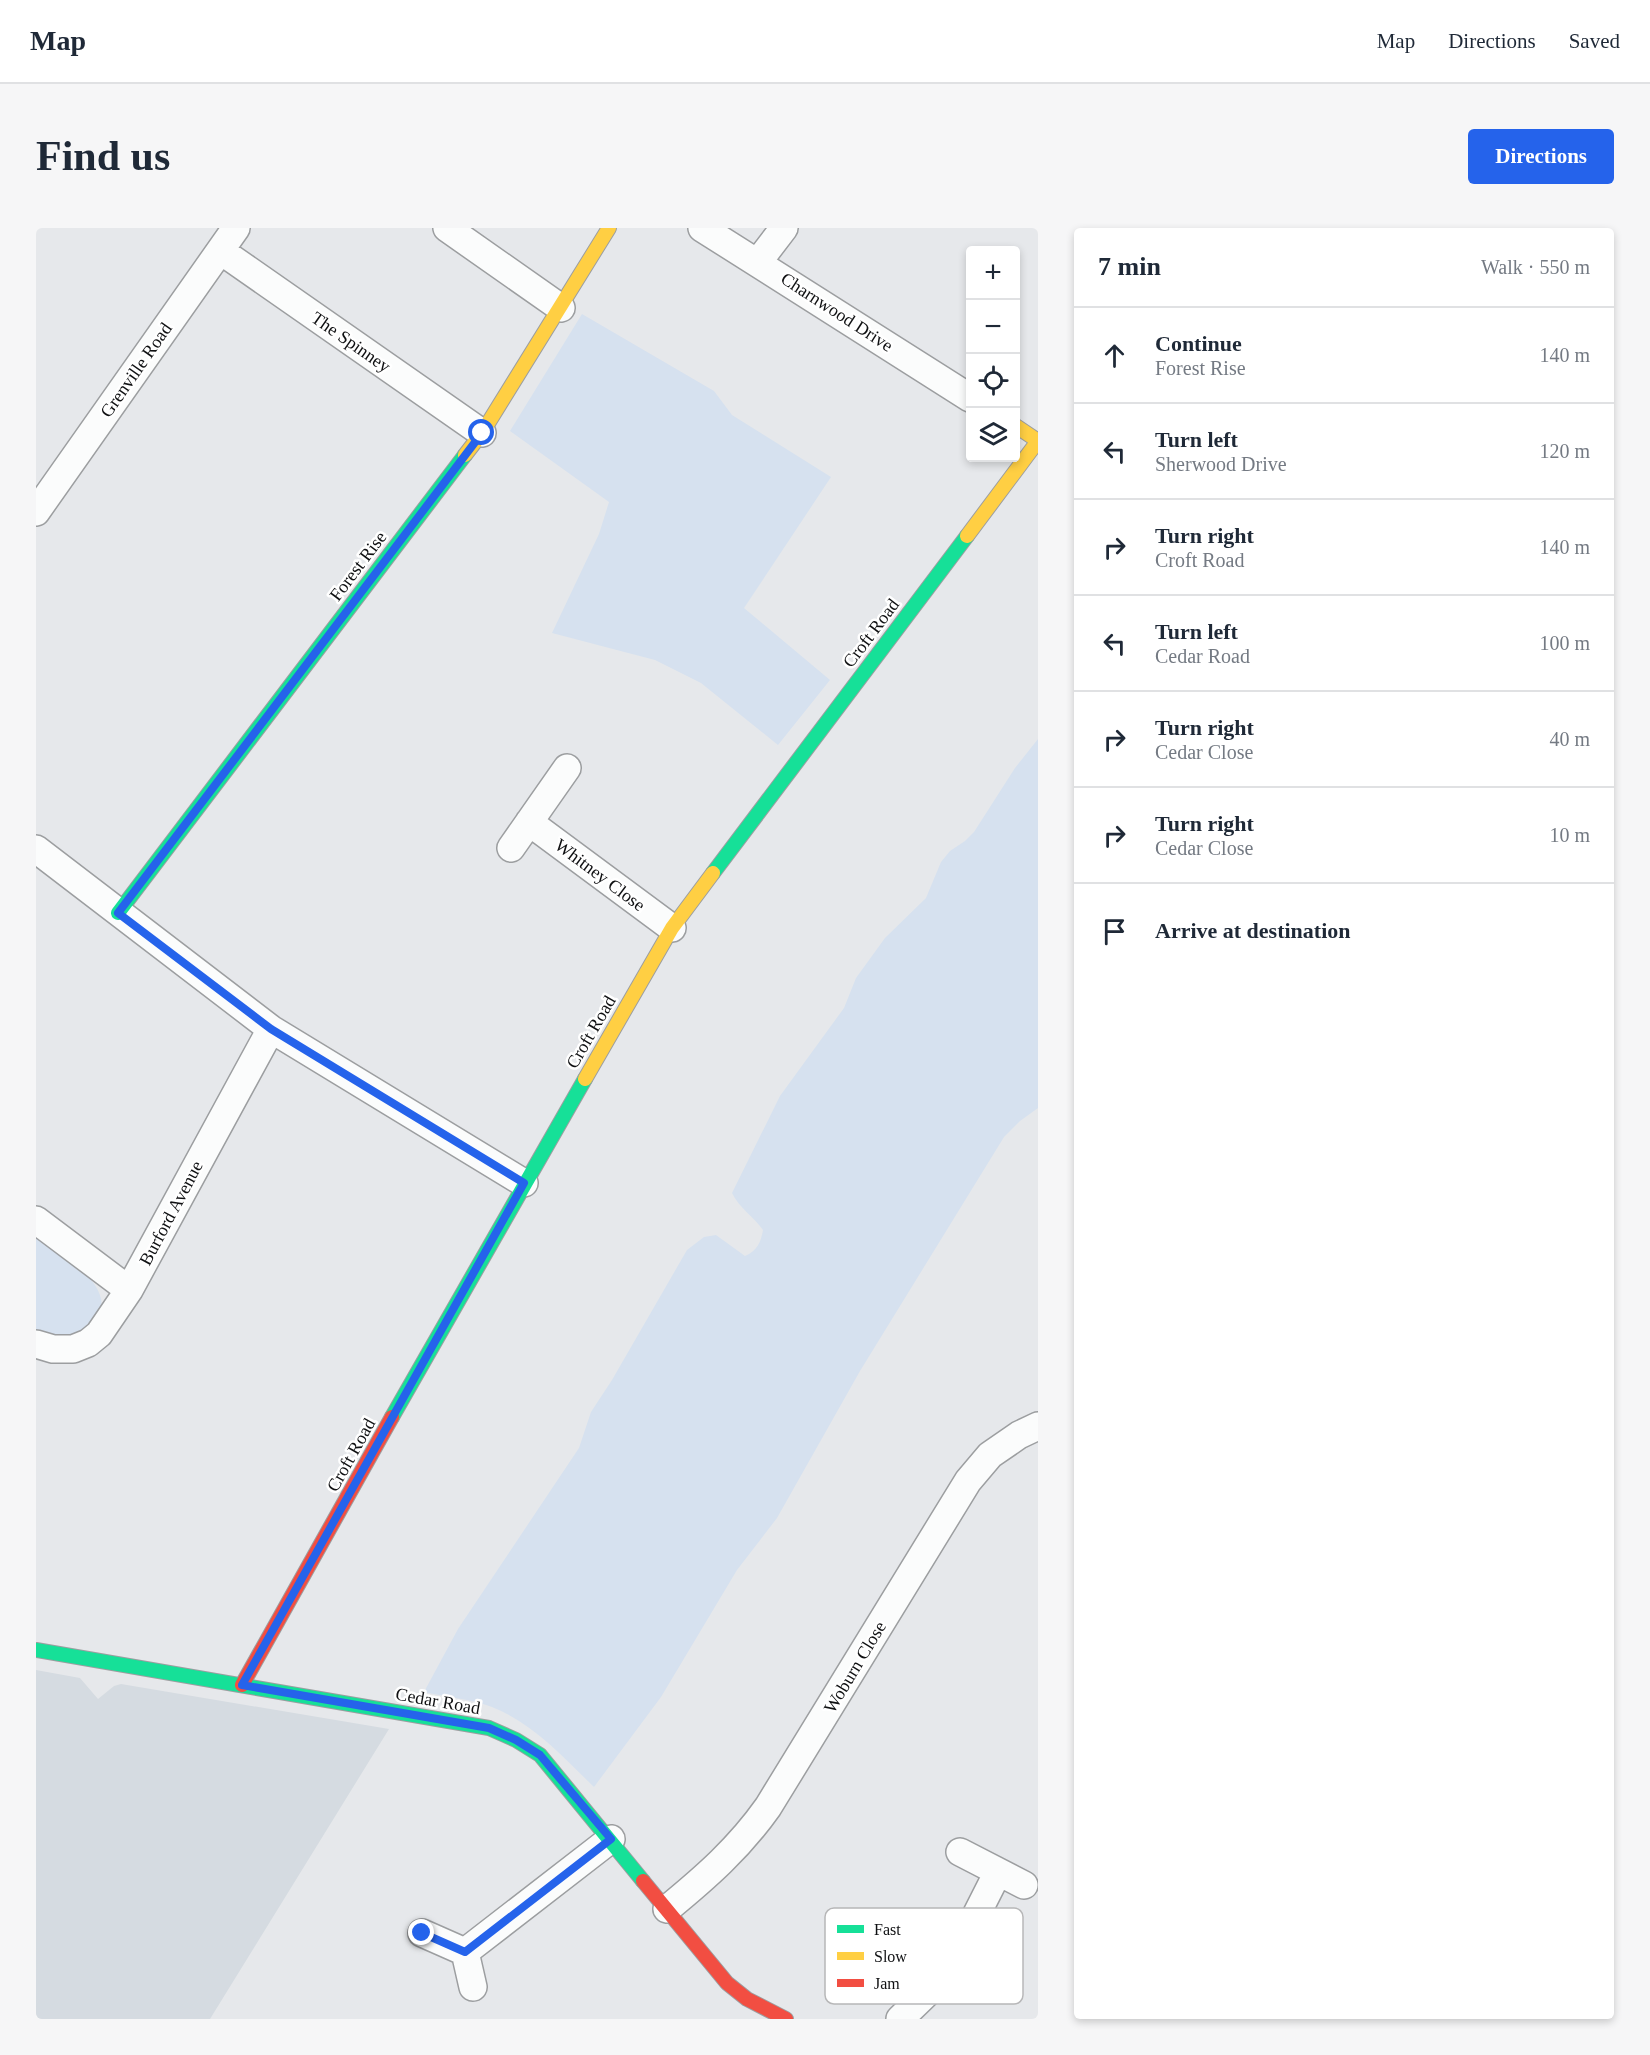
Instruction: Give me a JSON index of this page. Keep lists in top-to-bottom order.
{
  "streets": {
    "street": [
      "Charnwood Drive",
      "The Spinney",
      "Grenville Road",
      "Forest Rise",
      "Croft Road",
      "Whitney Close",
      "Burford Avenue",
      "Woburn Close",
      "Cedar Road"
    ]
  },
  "crossings": [
    ["The Spinney", "Grenville Road"],
    ["The Spinney", "Forest Rise"],
    ["Croft Road", "Whitney Close"],
    ["Croft Road", "Cedar Road"],
    ["Woburn Close", "Cedar Road"]
  ],
  "legend": ["Fast", "Slow", "Jam"],
  "page": {
    "header": "Map",
    "nav": ["Map", "Directions", "Saved"],
    "buttons": "Directions",
    "title": "Find us",
    "heading": ["7 min", "Walk · 550 m"],
    "map_buttons": ["+", "−"],
    "list": [
      ["Continue", "Forest Rise", "140 m"],
      ["Turn left", "Sherwood Drive", "120 m"],
      ["Turn right", "Croft Road", "140 m"],
      ["Turn left", "Cedar Road", "100 m"],
      ["Turn right", "Cedar Close", "40 m"],
      ["Turn right", "Cedar Close", "10 m"],
      "Arrive at destination"
    ]
  }
}
